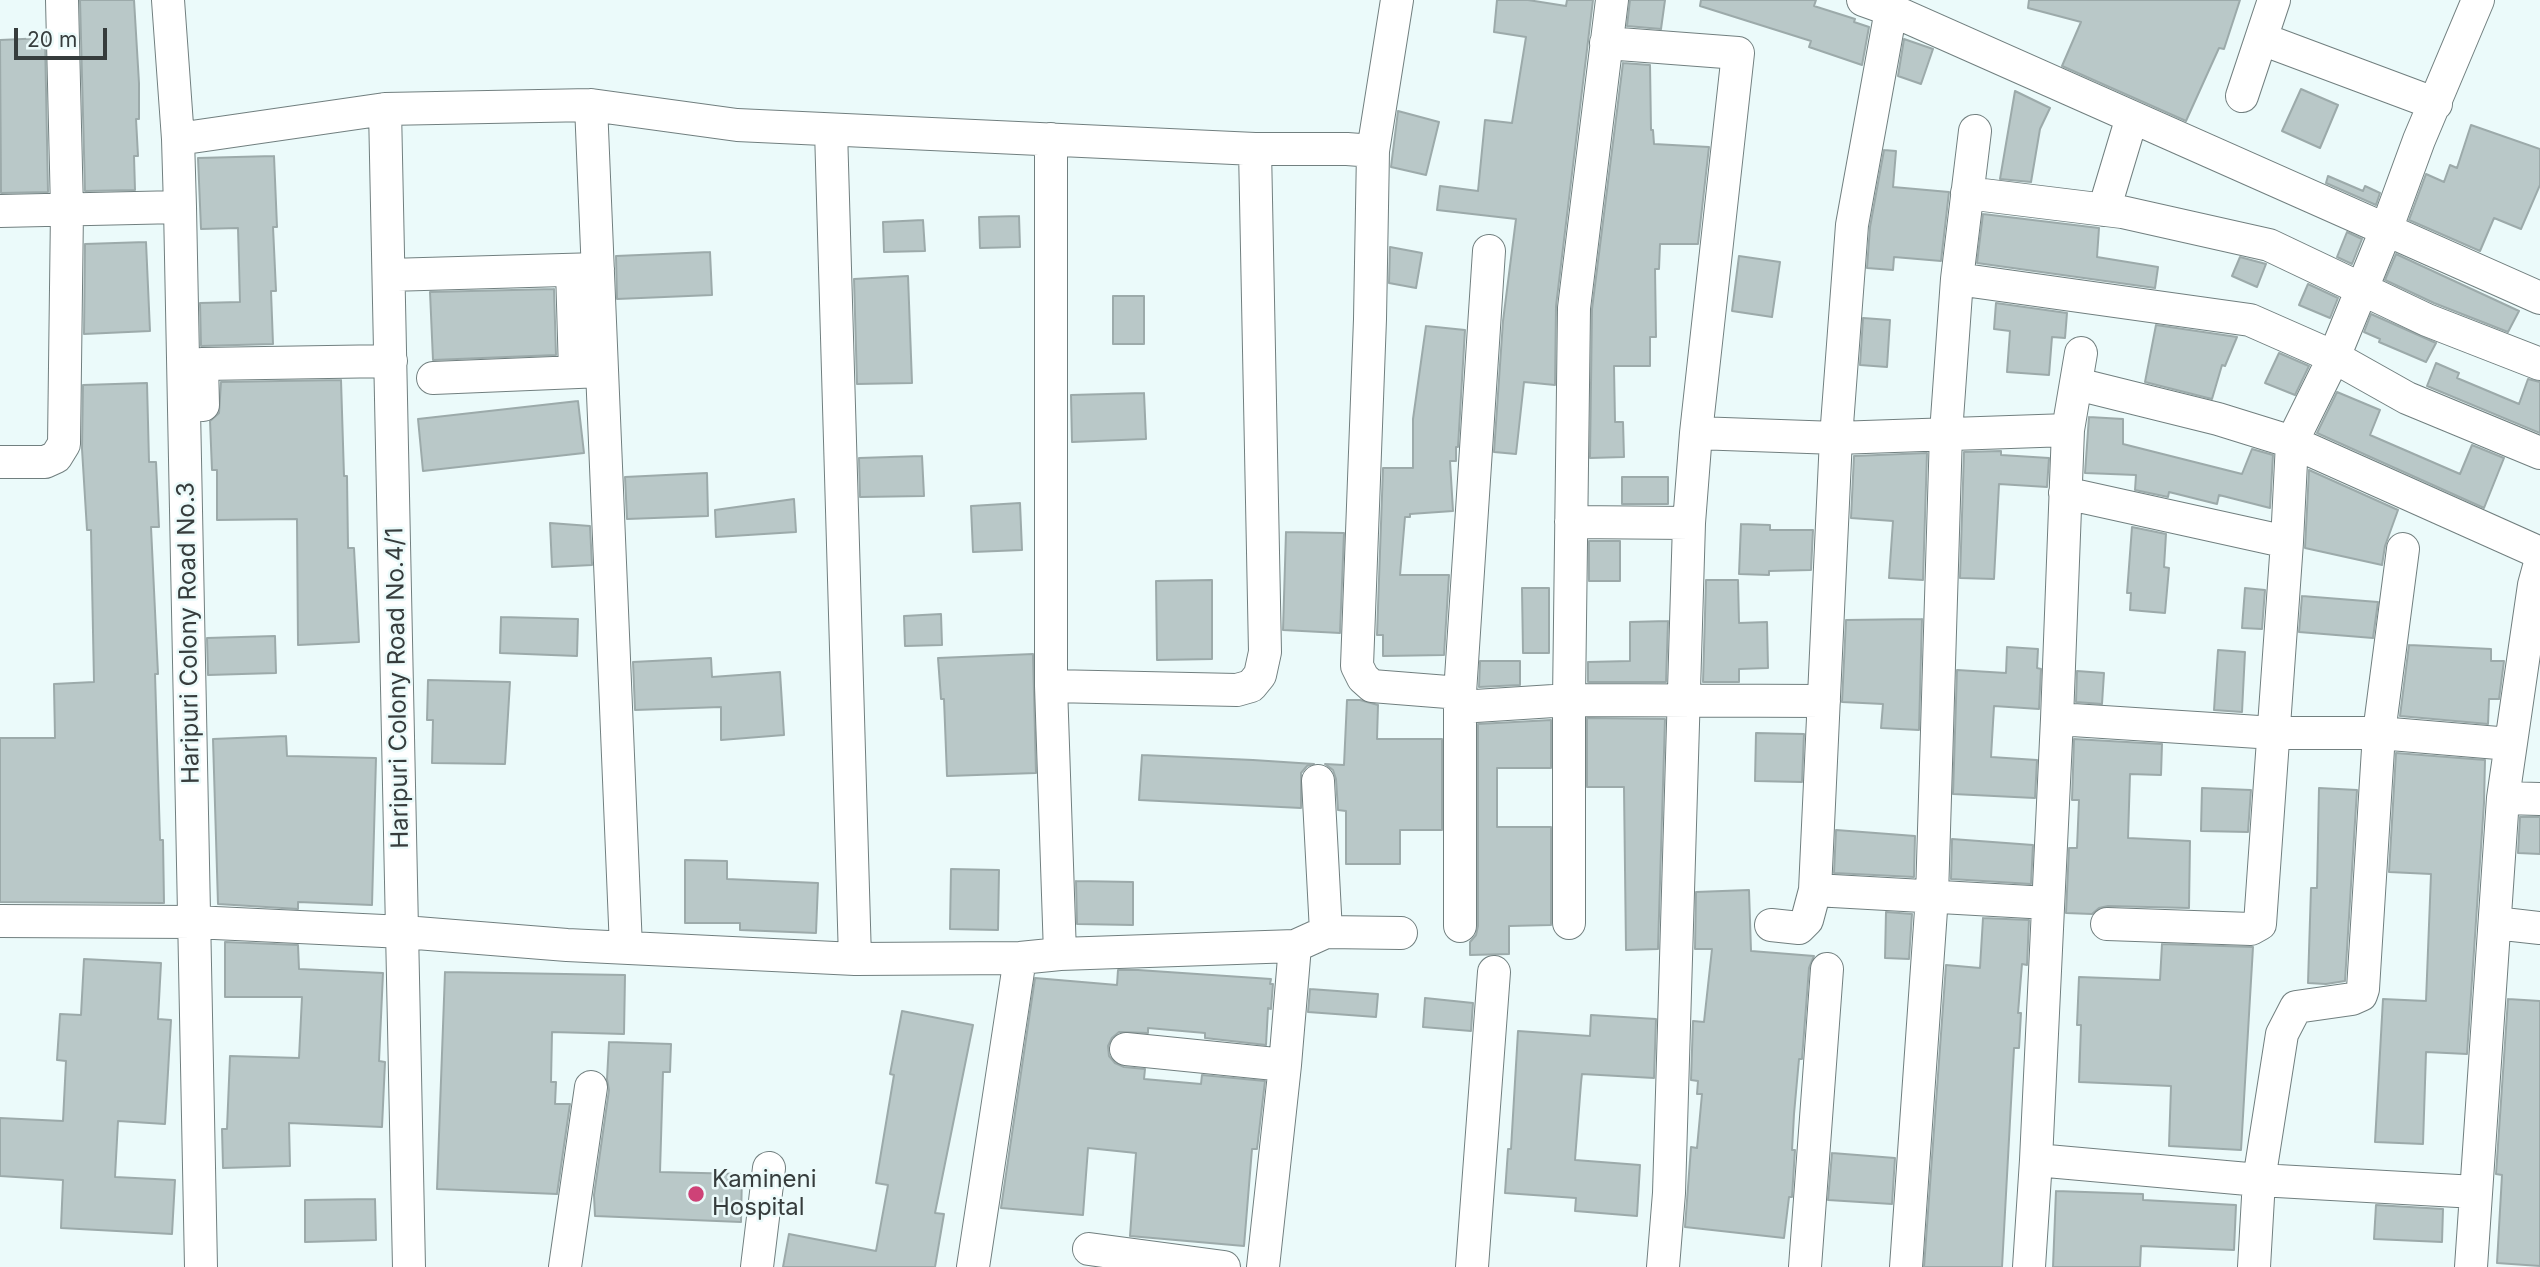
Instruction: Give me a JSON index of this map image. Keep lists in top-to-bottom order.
{
  "streets": {
    "street": ["Haripuri Colony Road No.3", "Haripuri Colony Road No.4/1"]
  },
  "places": ["Kamineni Hospital"],
  "scale_bar": "20 m"
}
